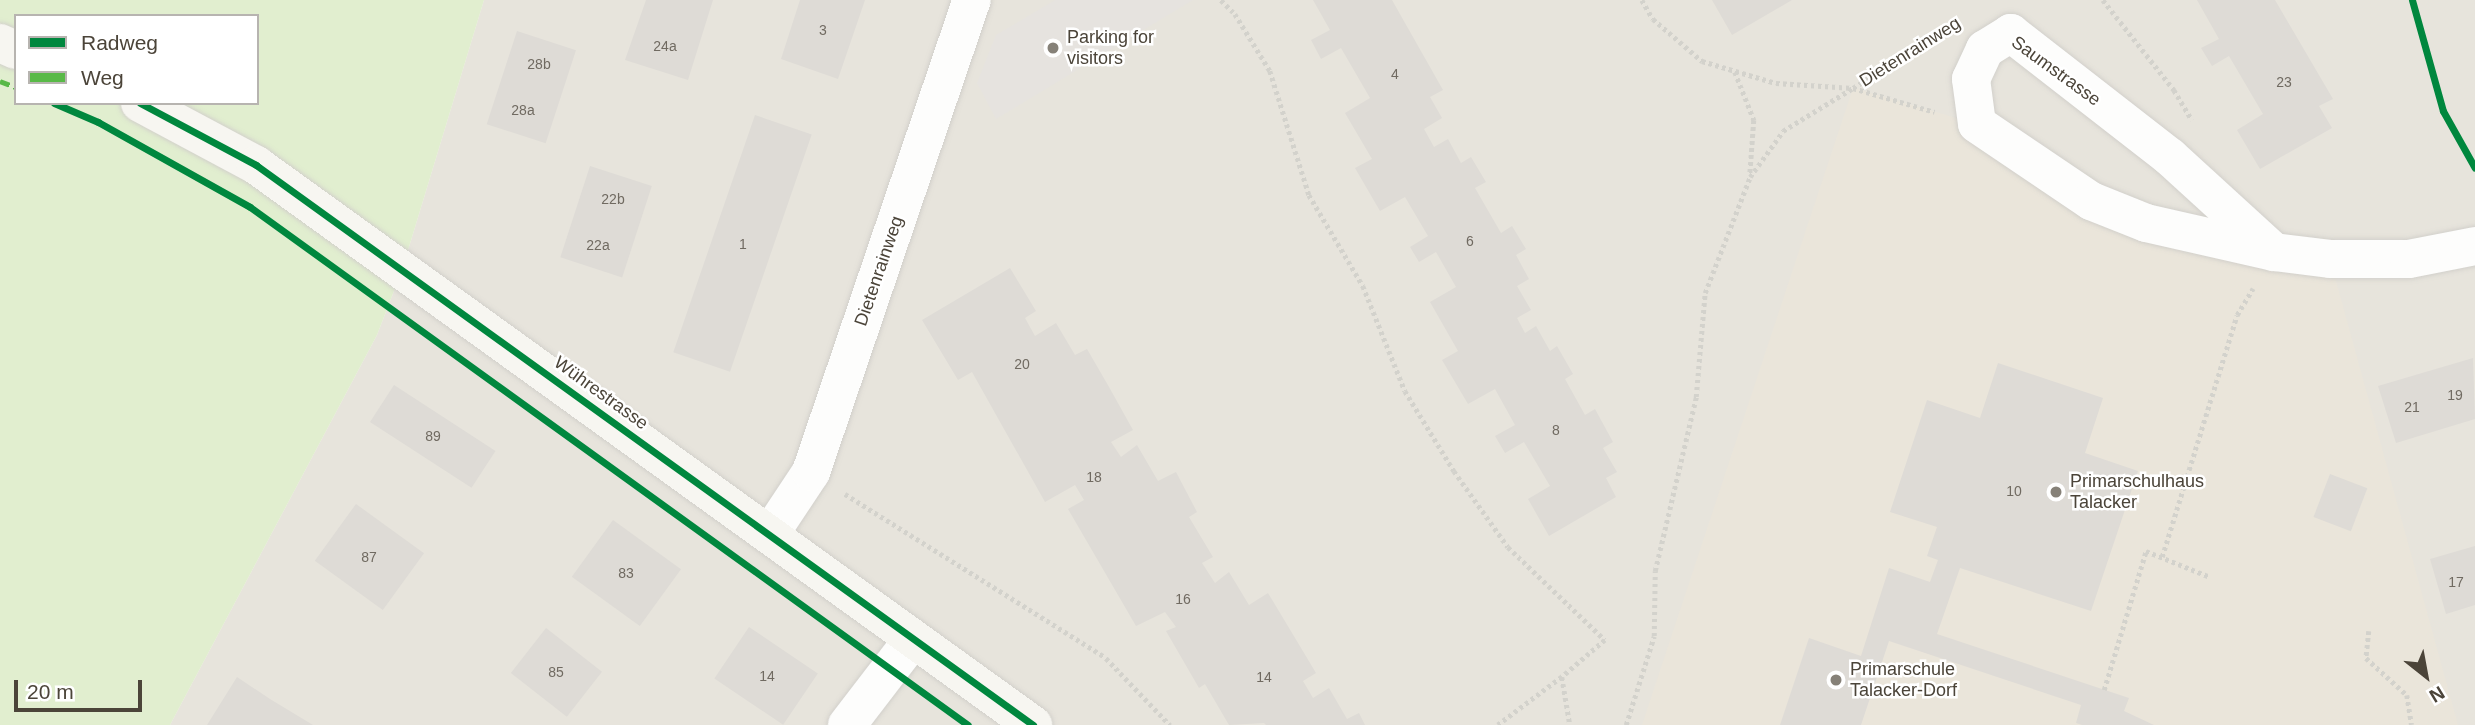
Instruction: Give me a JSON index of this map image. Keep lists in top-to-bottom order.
{
  "streets": {
    "street": ["Dietenrainweg", "Saumstrasse", "Wührestrasse"]
  },
  "crossings": [
    ["Dietenrainweg", "Wührestrasse"]
  ],
  "places": ["Parking for visitors", "Primarschulhaus Talacker", "Primarschule Talacker-Dorf"],
  "house_numbers": [
    "3",
    "24a",
    "28b",
    "4",
    "23",
    "28a",
    "22b",
    "6",
    "1",
    "22a",
    "20",
    "19",
    "21",
    "8",
    "89",
    "18",
    "10",
    "87",
    "83",
    "17",
    "16",
    "85",
    "14",
    "14"
  ],
  "legend": ["Radweg", "Weg"],
  "scale_bar": "20 m",
  "north": "bottom right"
}
